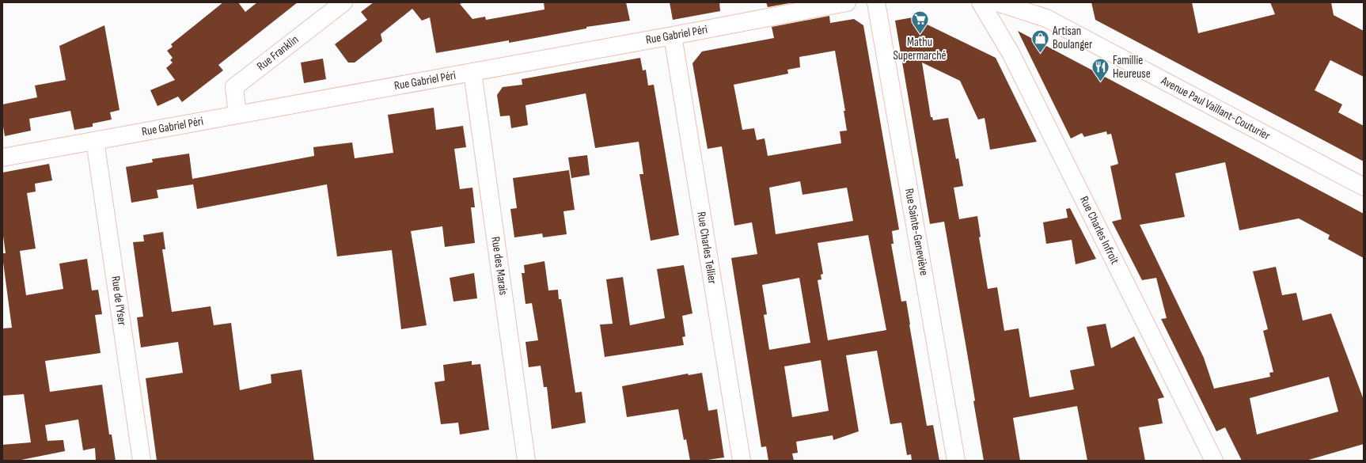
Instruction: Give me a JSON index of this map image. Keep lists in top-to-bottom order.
{
  "streets": {
    "street": [
      "Rue Gabriel Péri",
      "Rue Franklin",
      "Avenue Paul Vaillant-Couturier",
      "Rue Charles Infroit",
      "Rue Sainte-Geneviève",
      "Rue Charles Tellier",
      "Rue des Marais",
      "Rue de l'Yser"
    ]
  },
  "crossings": [
    ["Rue Gabriel Péri", "Rue Franklin"],
    ["Rue Gabriel Péri", "Rue Charles Tellier"],
    ["Rue Gabriel Péri", "Rue des Marais"],
    ["Rue Gabriel Péri", "Rue de l'Yser"]
  ],
  "places": {
    "supermarket": ["Mathu Supermarché"],
    "shop": ["Artisan Boulanger"],
    "restaurant": ["Famillie Heureuse"]
  }
}
